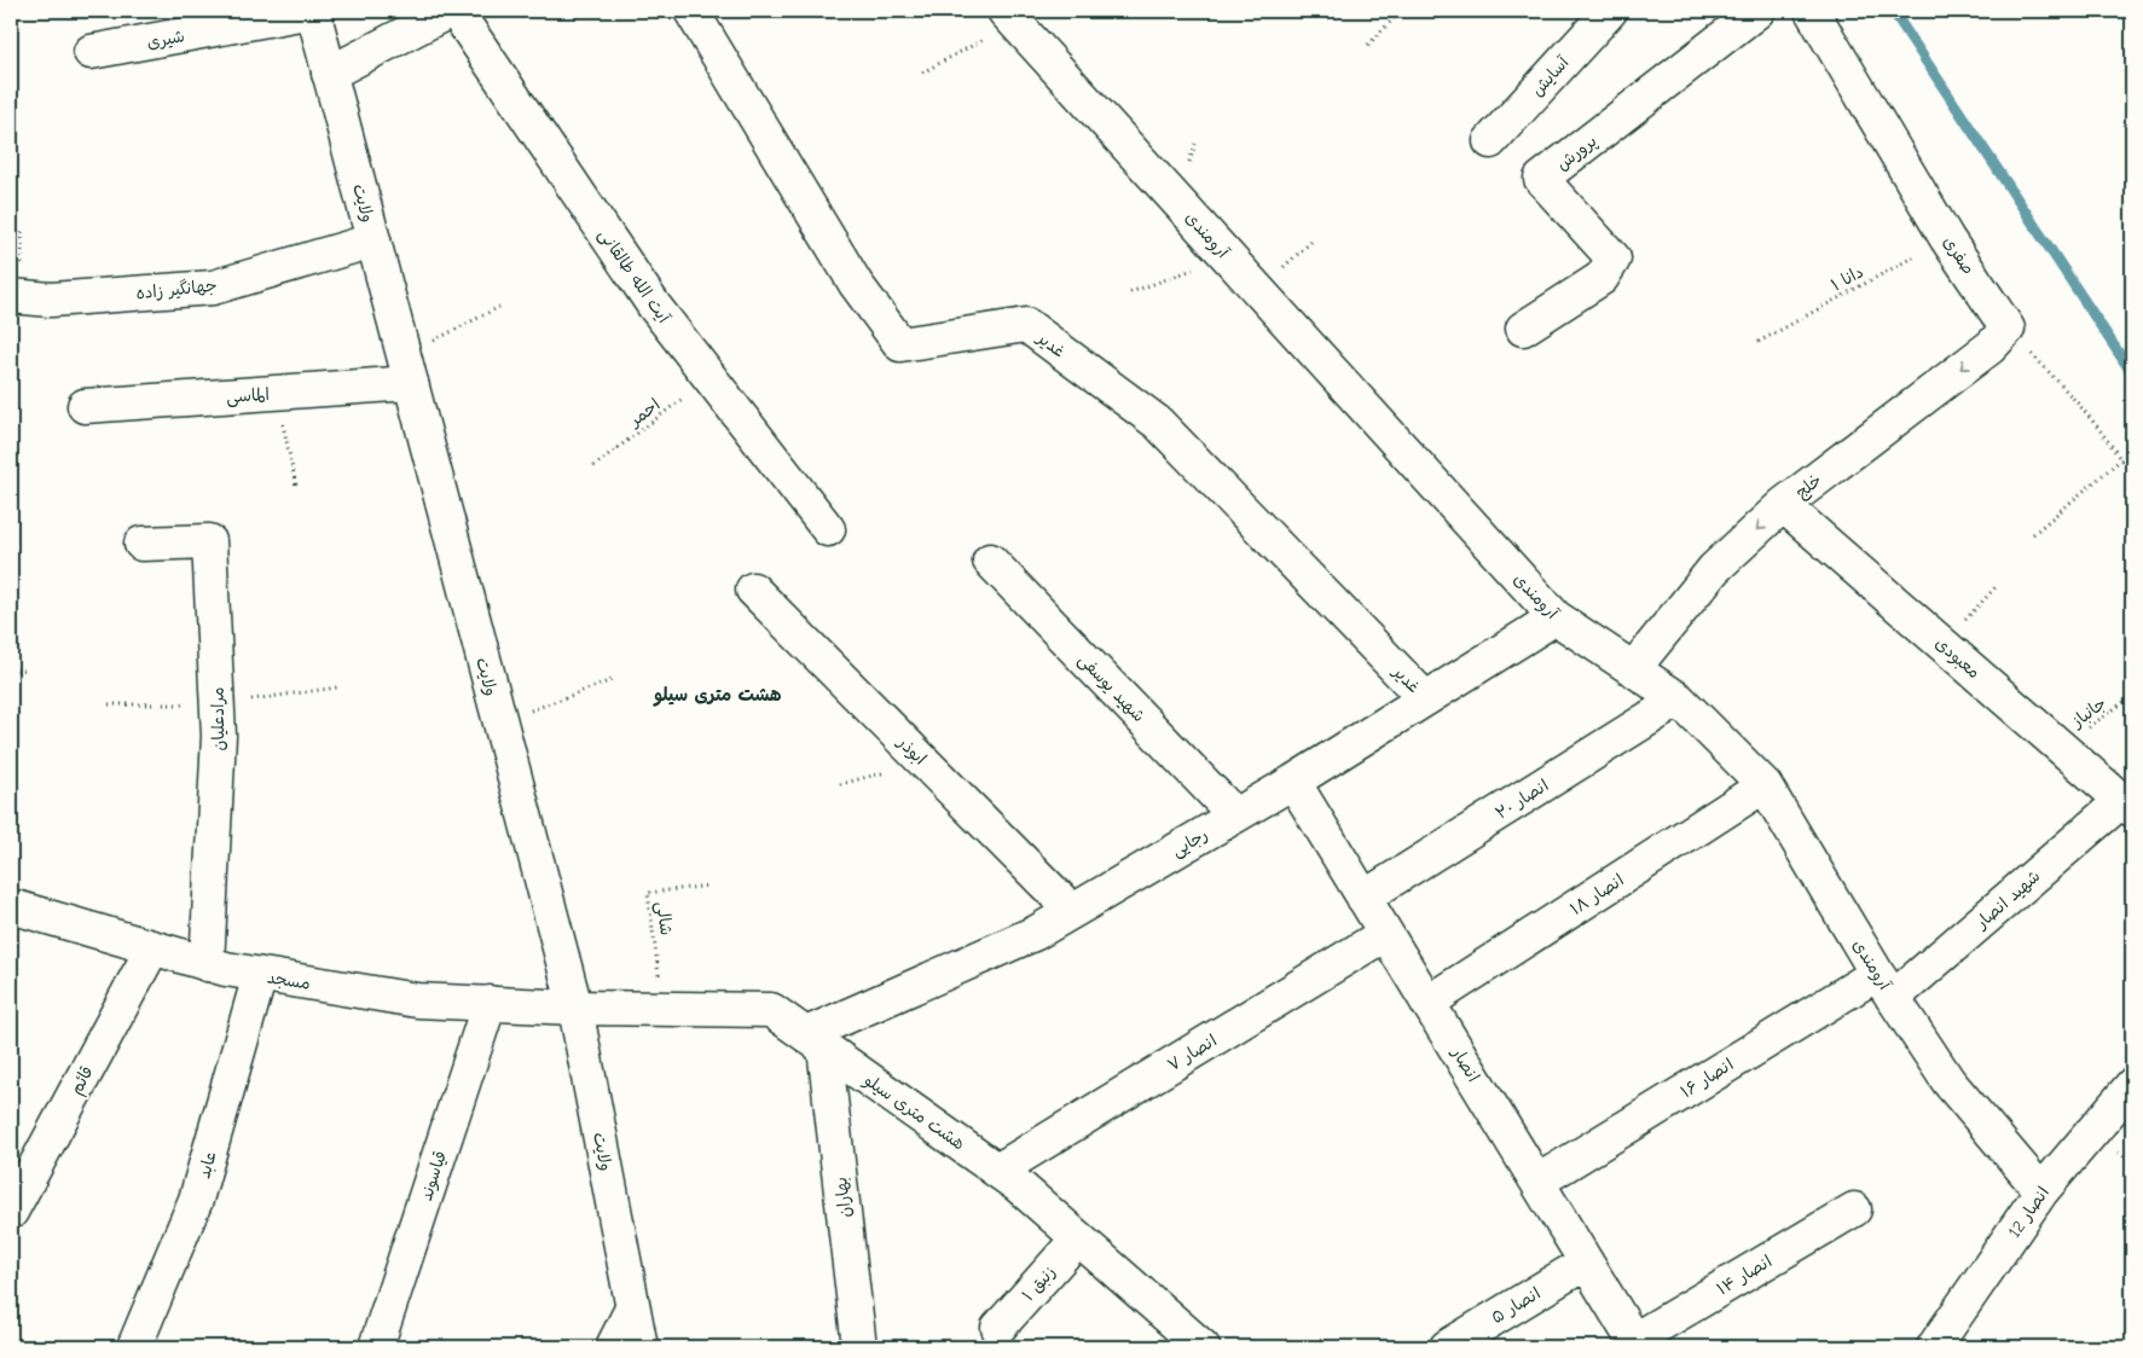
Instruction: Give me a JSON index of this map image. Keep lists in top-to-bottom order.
{
  "streets": {
    "street": [
      "شیری",
      "آسایش",
      "پرورش",
      "ولایت",
      "آرومندی",
      "صفری",
      "آیت الله طالقانی",
      "جهانگیر زاده",
      "غدیر",
      "الماسی",
      "خلج",
      "معبودی",
      "شهید یوسفی",
      "مرادعلیان",
      "ابوذر",
      "انصار ۲۰",
      "رجایی",
      "انصار ۱۸",
      "شهید انصار",
      "مسجد",
      "انصار ۷",
      "انصار",
      "انصار ۱۶",
      "قائم",
      "هشت متری سیلو",
      "عابد",
      "قیاسوند",
      "بهاران",
      "انصار 12",
      "انصار ۱۴",
      "زنبق ۱",
      "انصار ۵"
    ],
    "path": [
      "دانا ۱",
      "احمر",
      "جانباز",
      "شالی"
    ]
  },
  "crossings": [
    ["شیری", "ولایت"],
    ["ولایت", "جهانگیر زاده"],
    ["ولایت", "الماسی"],
    ["ولایت", "مسجد"],
    ["ولایت", "هشت متری سیلو"],
    ["آرومندی", "خلج"],
    ["آرومندی", "انصار ۲۰"],
    ["آرومندی", "رجایی"],
    ["آرومندی", "انصار ۱۸"],
    ["آرومندی", "شهید انصار"],
    ["آرومندی", "انصار ۱۶"],
    ["آرومندی", "انصار 12"],
    ["صفری", "دانا ۱"],
    ["صفری", "خلج"],
    ["آیت الله طالقانی", "احمر"],
    ["غدیر", "رجایی"],
    ["خلج", "معبودی"],
    ["معبودی", "جانباز"],
    ["معبودی", "شهید انصار"],
    ["شهید یوسفی", "رجایی"],
    ["مرادعلیان", "مسجد"],
    ["ابوذر", "رجایی"],
    ["انصار ۲۰", "انصار"],
    ["رجایی", "انصار"],
    ["رجایی", "هشت متری سیلو"],
    ["رجایی", "بهاران"],
    ["انصار ۱۸", "انصار"],
    ["شهید انصار", "انصار ۱۶"],
    ["شالی", "هشت متری سیلو"],
    ["مسجد", "قائم"],
    ["مسجد", "هشت متری سیلو"],
    ["مسجد", "عابد"],
    ["مسجد", "قیاسوند"],
    ["انصار ۷", "انصار"],
    ["انصار ۷", "هشت متری سیلو"],
    ["انصار", "انصار ۱۶"],
    ["انصار", "انصار ۱۴"],
    ["انصار", "انصار ۵"],
    ["هشت متری سیلو", "بهاران"],
    ["هشت متری سیلو", "زنبق ۱"]
  ],
  "one_way": ["خلج"],
  "districts": ["هشت متری سیلو"]
}
